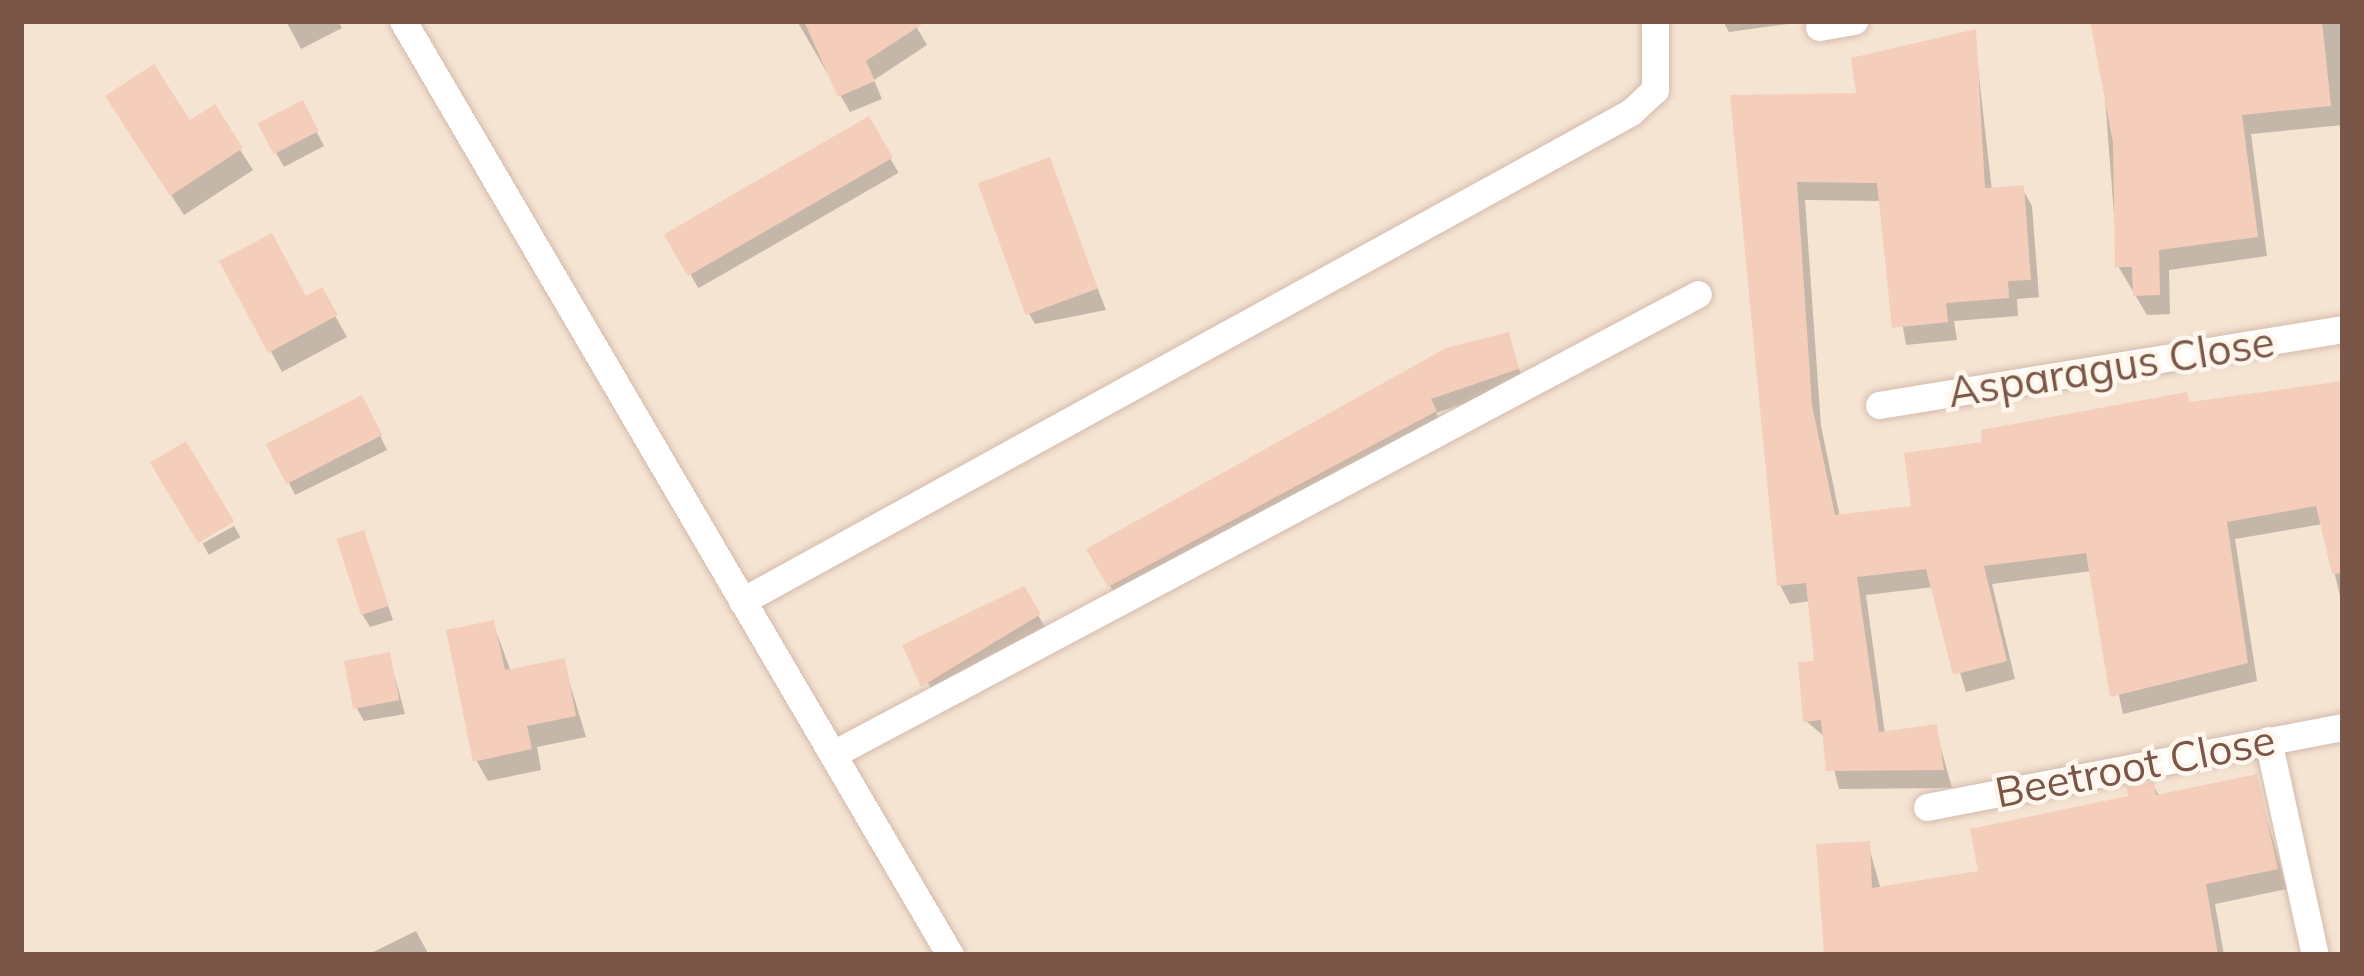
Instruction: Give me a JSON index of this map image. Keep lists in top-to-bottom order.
{
  "streets": {
    "street": ["Asparagus Close", "Beetroot Close"]
  }
}
